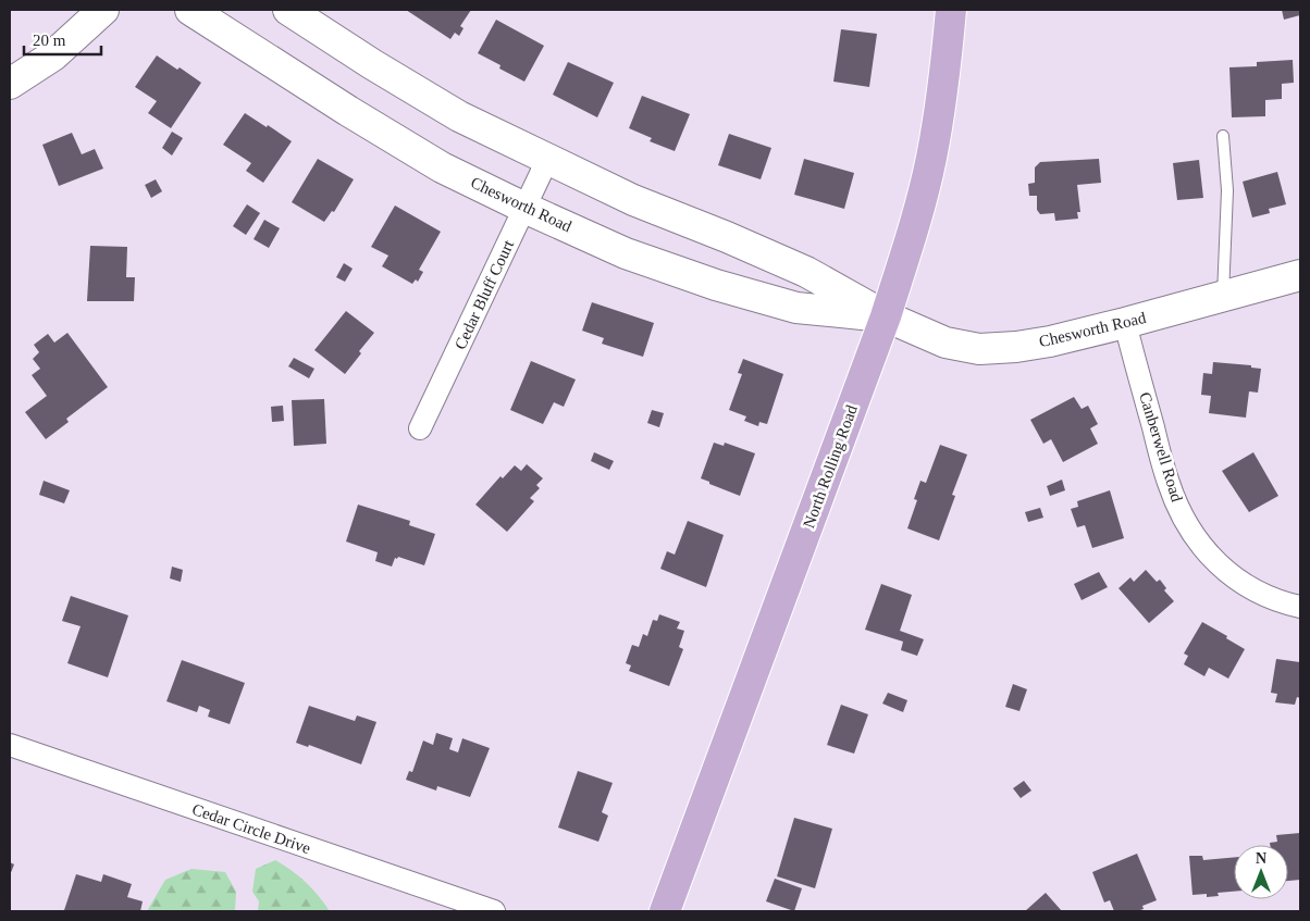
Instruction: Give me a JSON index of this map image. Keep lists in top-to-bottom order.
{
  "streets": {
    "main road": ["North Rolling Road"],
    "street": [
      "Chesworth Road",
      "Cedar Bluff Court",
      "Canberwell Road",
      "Cedar Circle Drive"
    ]
  },
  "crossings": [
    ["Chesworth Road", "Cedar Bluff Court"],
    ["Chesworth Road", "Canberwell Road"],
    ["Chesworth Road", "North Rolling Road"]
  ],
  "scale_bar": "20 m",
  "north": "top"
}
